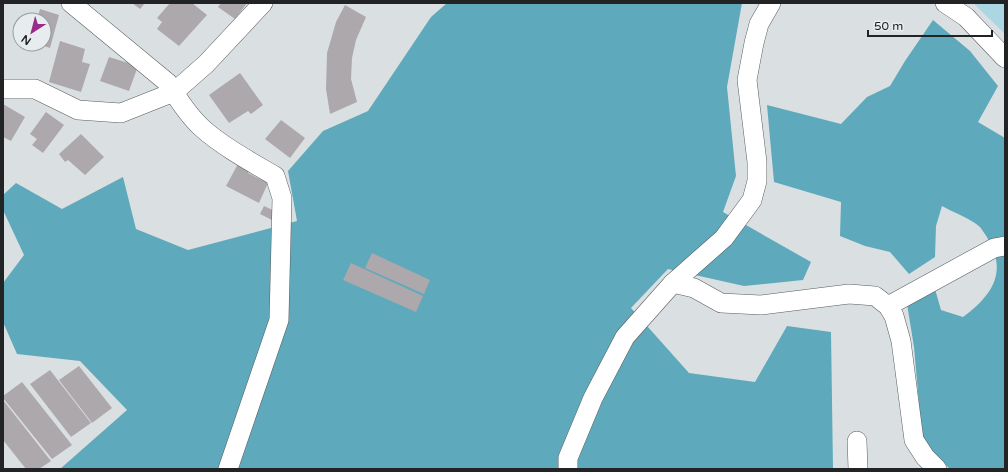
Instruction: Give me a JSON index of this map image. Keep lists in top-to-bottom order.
{
  "scale_bar": "50 m",
  "north": "bottom left"
}
